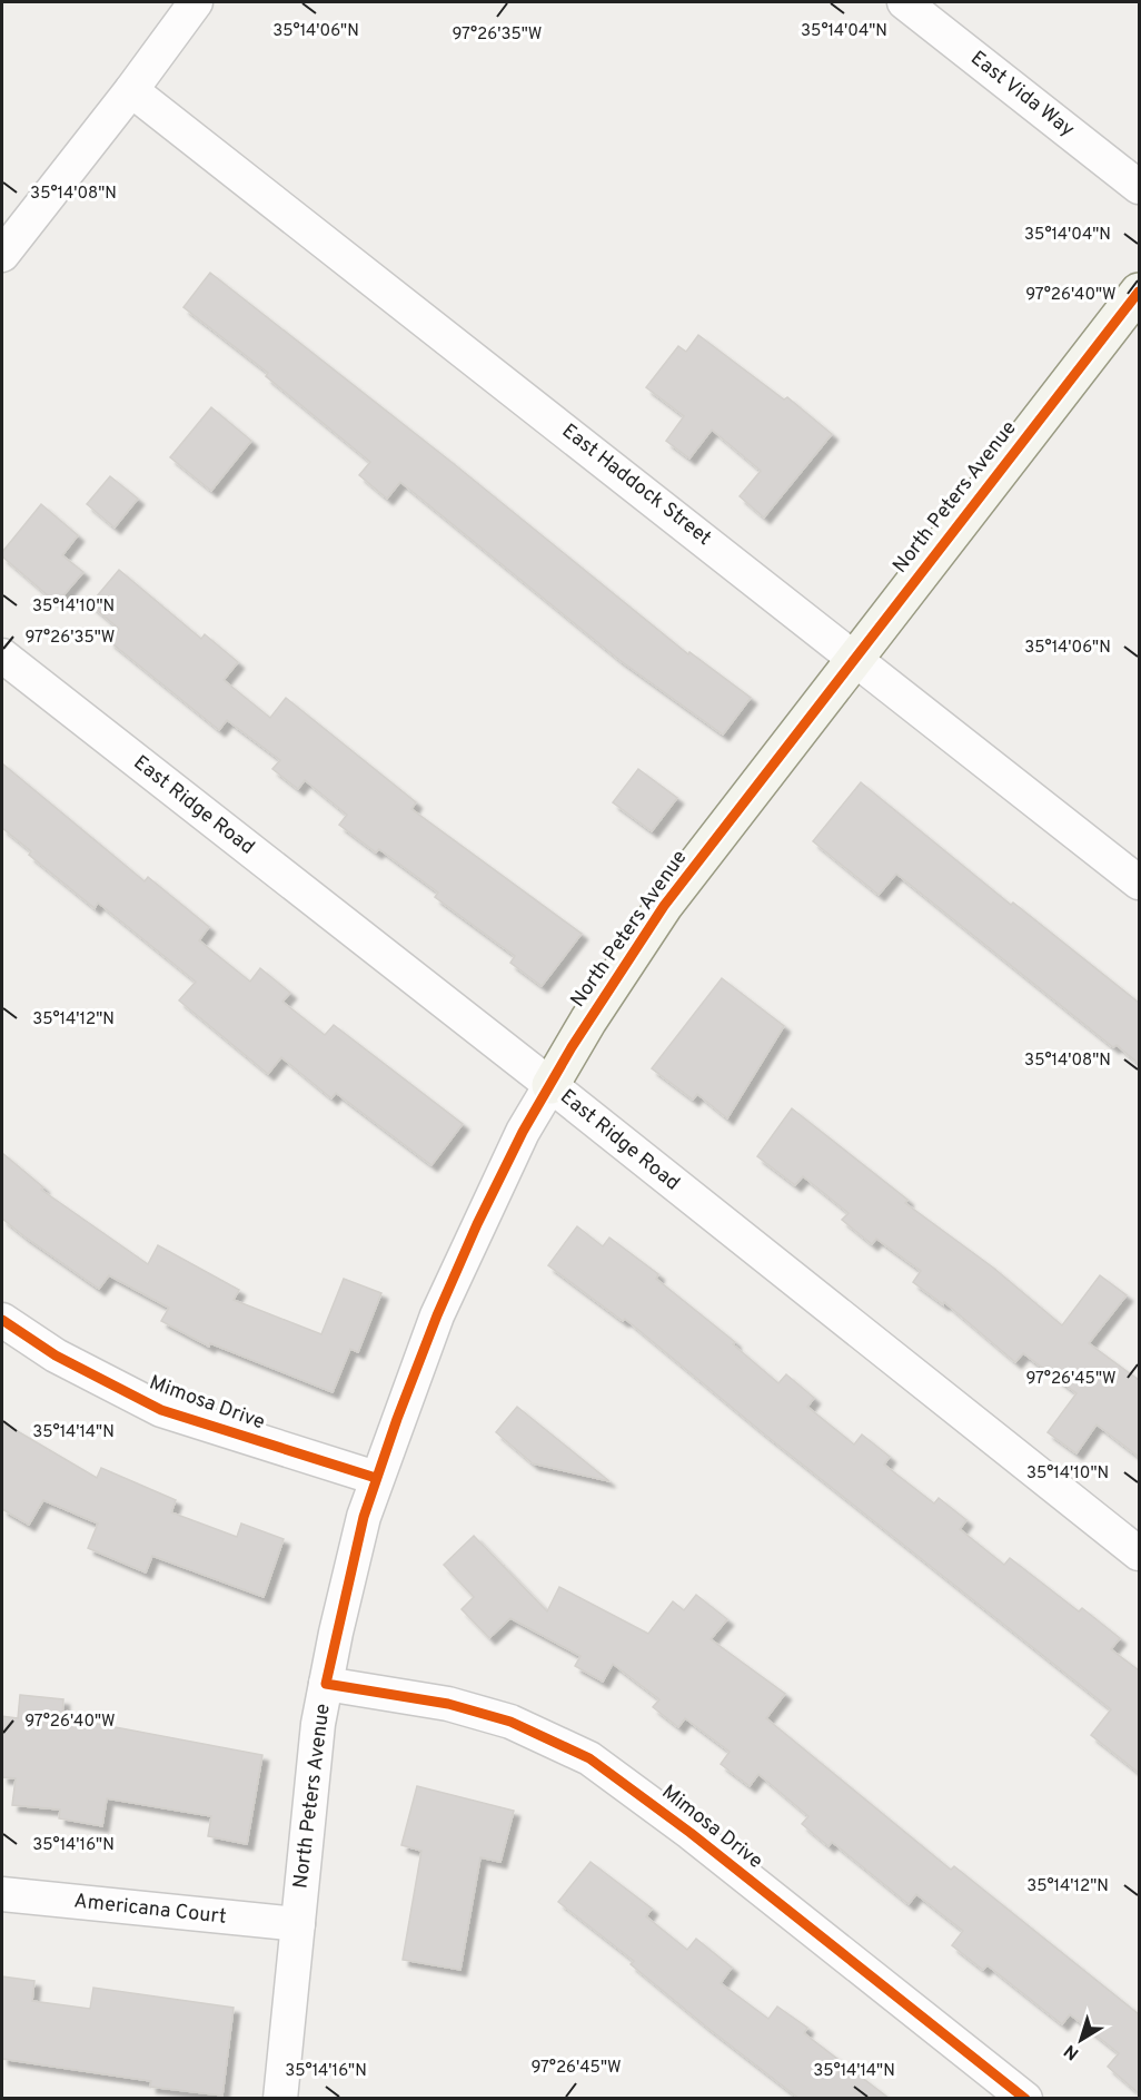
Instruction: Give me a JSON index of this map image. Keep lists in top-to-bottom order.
{
  "streets": {
    "street": [
      "East Vida Way",
      "East Haddock Street",
      "North Peters Avenue",
      "East Ridge Road",
      "Mimosa Drive",
      "Americana Court"
    ]
  },
  "crossings": [
    ["East Haddock Street", "North Peters Avenue"],
    ["North Peters Avenue", "East Ridge Road"],
    ["North Peters Avenue", "Mimosa Drive"],
    ["North Peters Avenue", "Americana Court"]
  ],
  "north": "bottom left",
  "coordinates": [
    "35°14'06\"N",
    "35°14'04\"N",
    "97°26'35\"W",
    "35°14'08\"N",
    "97°26'40\"W",
    "35°14'10\"N",
    "35°14'12\"N",
    "97°26'45\"W",
    "35°14'14\"N",
    "35°14'16\"N"
  ]
}
